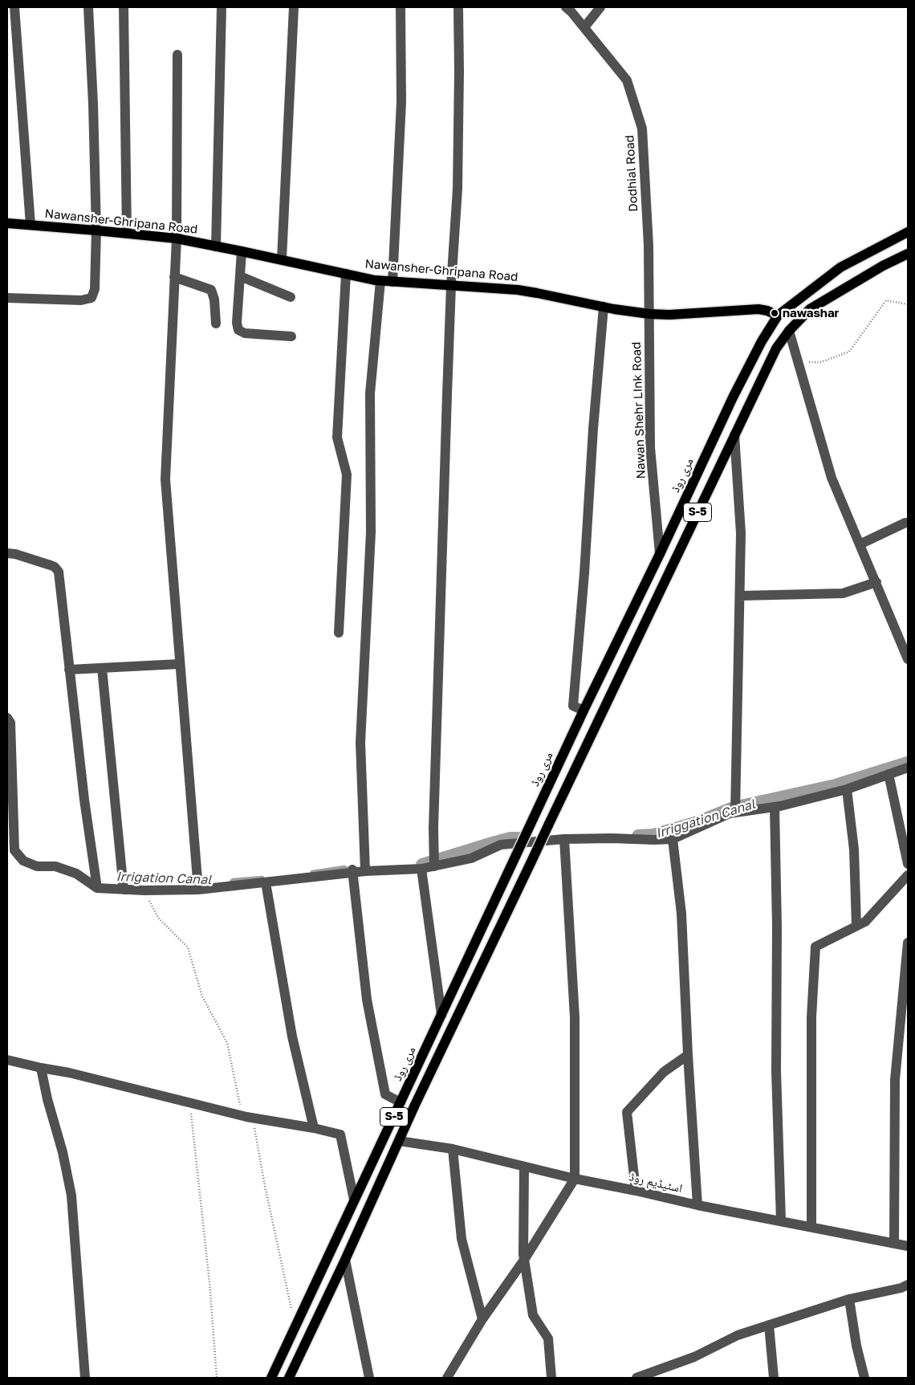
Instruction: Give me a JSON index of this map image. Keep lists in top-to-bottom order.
{
  "streets": {
    "main road": ["Nawansher-Ghripana Road", "مری روڈ", "S-5"],
    "street": ["Dodhial Road", "Nawan Shehr LInk Road", "اسٹیڈیم روڈ"]
  },
  "crossings": [
    ["Dodhial Road", "Nawansher-Ghripana Road"],
    ["Dodhial Road", "Nawan Shehr LInk Road"],
    ["Nawansher-Ghripana Road", "Nawan Shehr LInk Road"],
    ["Nawansher-Ghripana Road", "مری روڈ"],
    ["Nawan Shehr LInk Road", "مری روڈ"],
    ["S-5", "اسٹیڈیم روڈ"]
  ],
  "water": ["Irriggation Canal", "Irrigation Canal"],
  "places": ["nawashar"]
}
